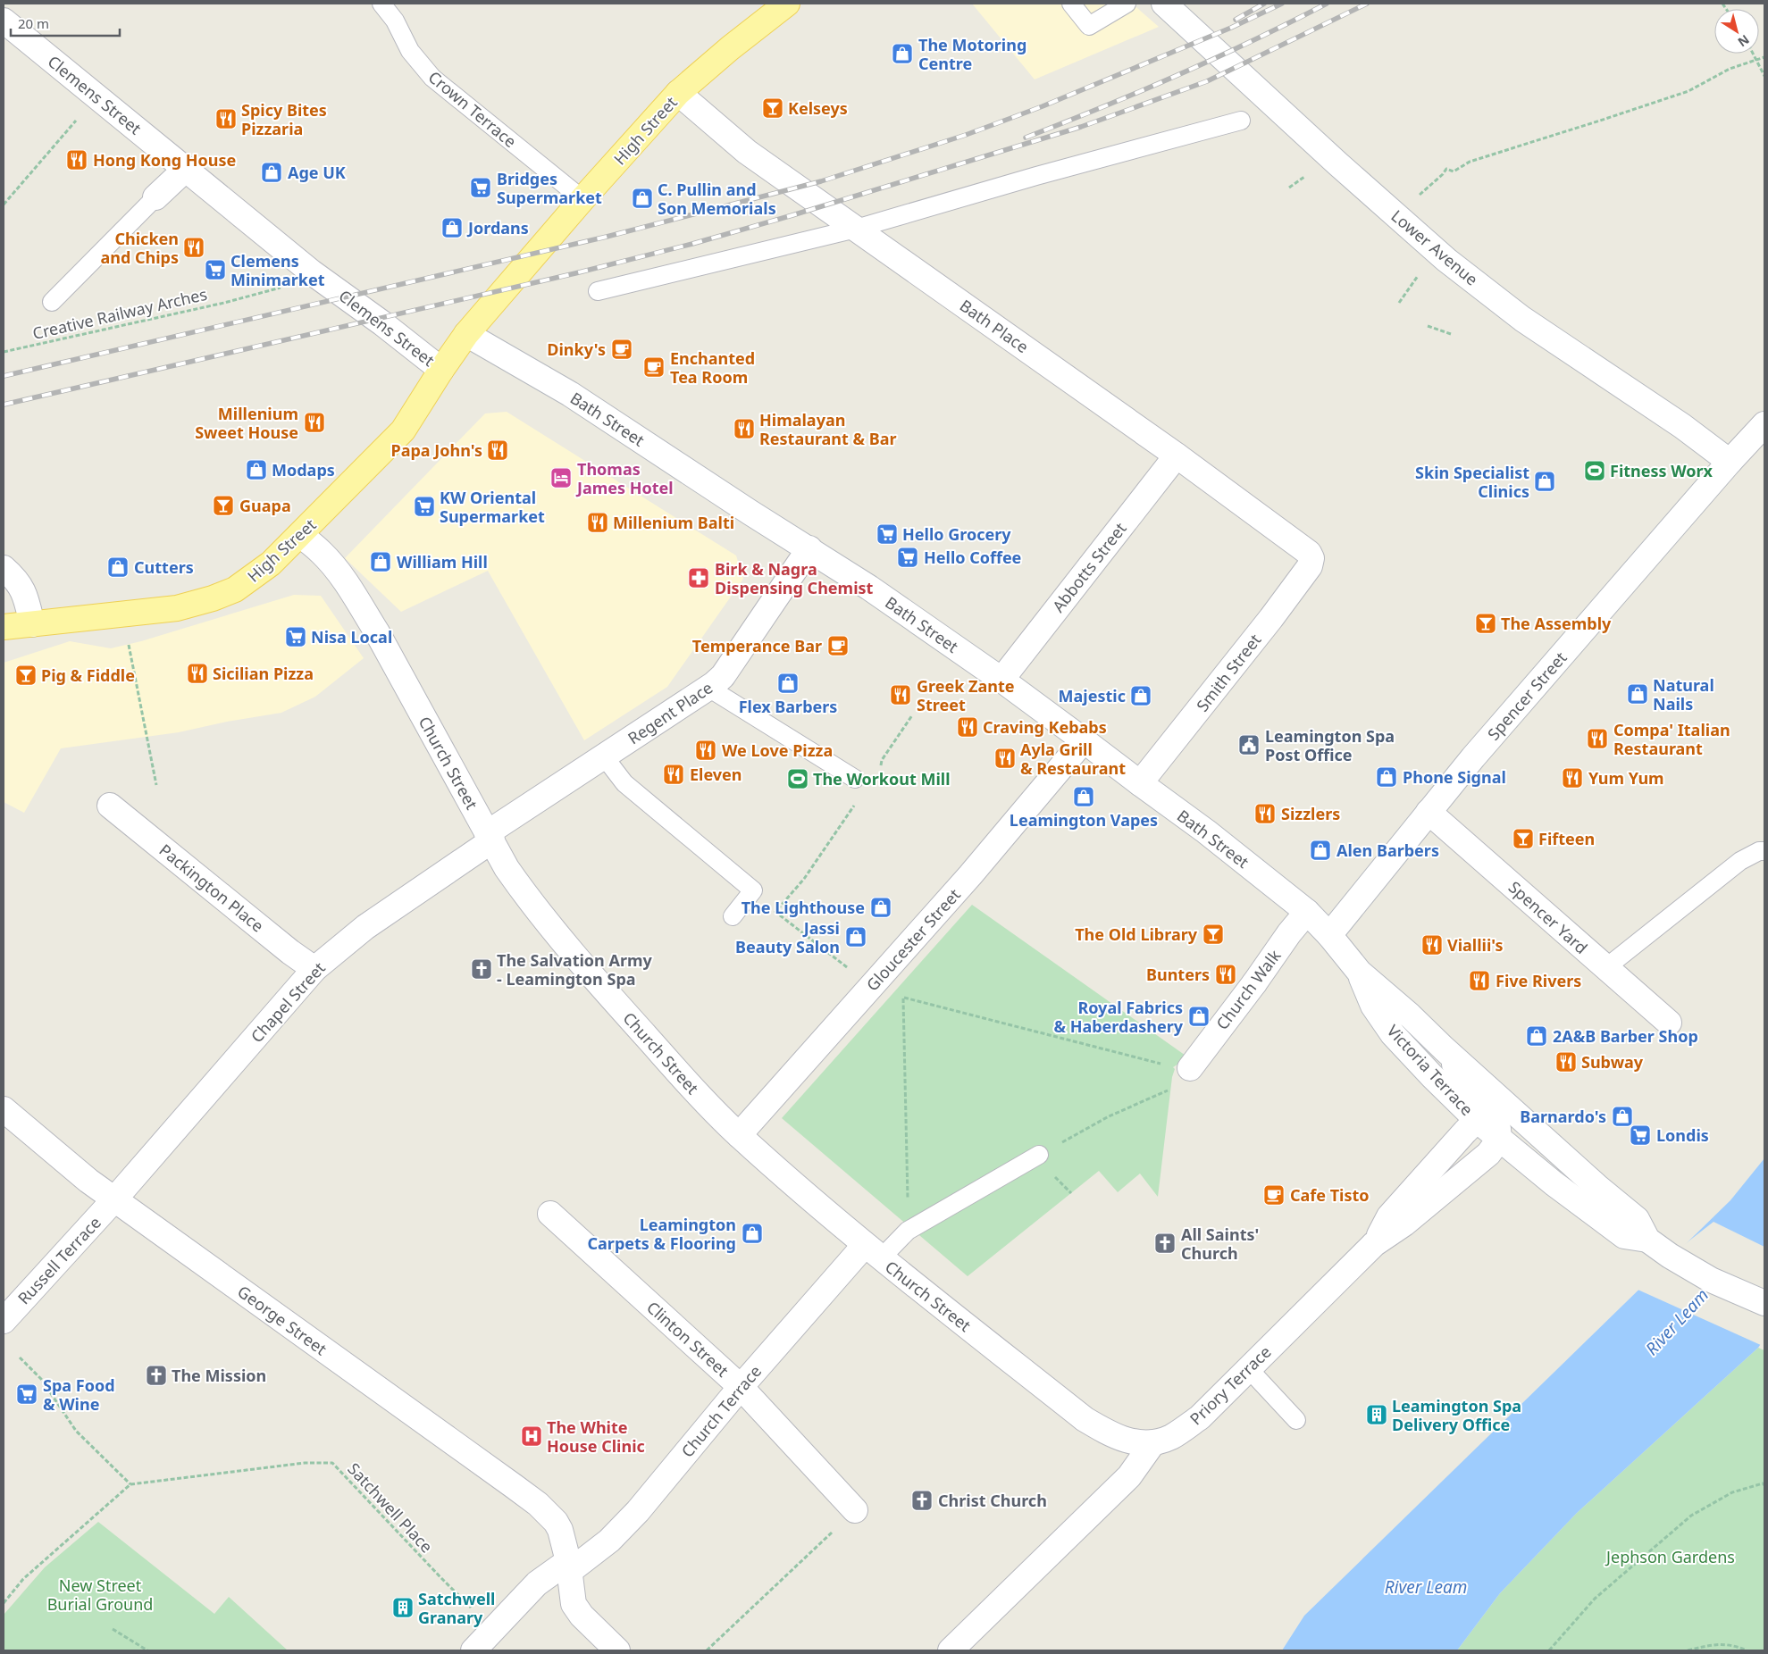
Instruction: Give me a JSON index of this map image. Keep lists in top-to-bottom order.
{
  "streets": {
    "main road": ["High Street"],
    "street": [
      "Clemens Street",
      "Lower Avenue",
      "Bath Place",
      "Bath Street",
      "Abbotts Street",
      "Smith Street",
      "Spencer Street",
      "Regent Place",
      "Church Street",
      "Packington Place",
      "Spencer Yard",
      "Gloucester Street",
      "Church Walk",
      "Chapel Street",
      "Victoria Terrace",
      "Russell Terrace",
      "George Street",
      "Clinton Street",
      "Priory Terrace",
      "Church Terrace"
    ],
    "lane": ["Crown Terrace"],
    "path": ["Creative Railway Arches", "Satchwell Place"]
  },
  "crossings": [
    ["Clemens Street", "High Street"],
    ["Clemens Street", "Creative Railway Arches"],
    ["Crown Terrace", "High Street"],
    ["High Street", "Bath Place"],
    ["High Street", "Bath Street"],
    ["High Street", "Church Street"],
    ["Lower Avenue", "Spencer Street"],
    ["Bath Place", "Abbotts Street"],
    ["Bath Place", "Smith Street"],
    ["Bath Street", "Abbotts Street"],
    ["Bath Street", "Smith Street"],
    ["Bath Street", "Spencer Street"],
    ["Bath Street", "Regent Place"],
    ["Bath Street", "Gloucester Street"],
    ["Bath Street", "Church Walk"],
    ["Bath Street", "Victoria Terrace"],
    ["Spencer Street", "Spencer Yard"],
    ["Spencer Street", "Victoria Terrace"],
    ["Regent Place", "Church Street"],
    ["Regent Place", "Chapel Street"],
    ["Church Street", "Gloucester Street"],
    ["Church Street", "Chapel Street"],
    ["Church Street", "Priory Terrace"],
    ["Church Street", "Church Terrace"],
    ["Packington Place", "Chapel Street"],
    ["Chapel Street", "Russell Terrace"],
    ["Chapel Street", "George Street"],
    ["Victoria Terrace", "Priory Terrace"],
    ["Russell Terrace", "George Street"],
    ["George Street", "Church Terrace"],
    ["Clinton Street", "Church Terrace"]
  ],
  "water": ["River Leam"],
  "parks": ["Jephson Gardens", "New Street Burial Ground"],
  "places": {
    "shop": [
      "The Motoring Centre",
      "Age UK",
      "C. Pullin and Son Memorials",
      "Jordans",
      "Modaps",
      "Skin Specialist Clinics",
      "William Hill",
      "Cutters",
      "Flex Barbers",
      "Natural Nails",
      "Majestic",
      "Phone Signal",
      "Leamington Vapes",
      "Alen Barbers",
      "The Lighthouse",
      "Jassi Beauty Salon",
      "Royal Fabrics & Haberdashery",
      "2A&B Barber Shop",
      "Barnardo's",
      "Leamington Carpets & Flooring"
    ],
    "bar": [
      "Kelseys",
      "Guapa",
      "The Assembly",
      "Pig & Fiddle",
      "Fifteen",
      "The Old Library"
    ],
    "restaurant": [
      "Spicy Bites Pizzaria",
      "Hong Kong House",
      "Chicken and Chips",
      "Millenium Sweet House",
      "Himalayan Restaurant & Bar",
      "Papa John's",
      "Millenium Balti",
      "Sicilian Pizza",
      "Greek Zante Street",
      "Craving Kebabs",
      "Compa' Italian Restaurant",
      "We Love Pizza",
      "Ayla Grill & Restaurant",
      "Eleven",
      "Yum Yum",
      "Sizzlers",
      "Viallii's",
      "Bunters",
      "Five Rivers",
      "Subway"
    ],
    "supermarket": [
      "Bridges Supermarket",
      "Clemens Minimarket",
      "KW Oriental Supermarket",
      "Hello Grocery",
      "Hello Coffee",
      "Nisa Local",
      "Londis",
      "Spa Food & Wine"
    ],
    "cafe": [
      "Dinky's",
      "Enchanted Tea Room",
      "Temperance Bar",
      "Cafe Tisto"
    ],
    "sports": ["Fitness Worx", "The Workout Mill"],
    "hotel": ["Thomas James Hotel"],
    "pharmacy": ["Birk & Nagra Dispensing Chemist"],
    "public building": ["Leamington Spa Post Office"],
    "church": [
      "The Salvation Army - Leamington Spa",
      "All Saints' Church",
      "The Mission",
      "Christ Church"
    ],
    "building": ["Leamington Spa Delivery Office", "Satchwell Granary"],
    "hospital": ["The White House Clinic"]
  },
  "scale_bar": "20 m",
  "north": "bottom right"
}
